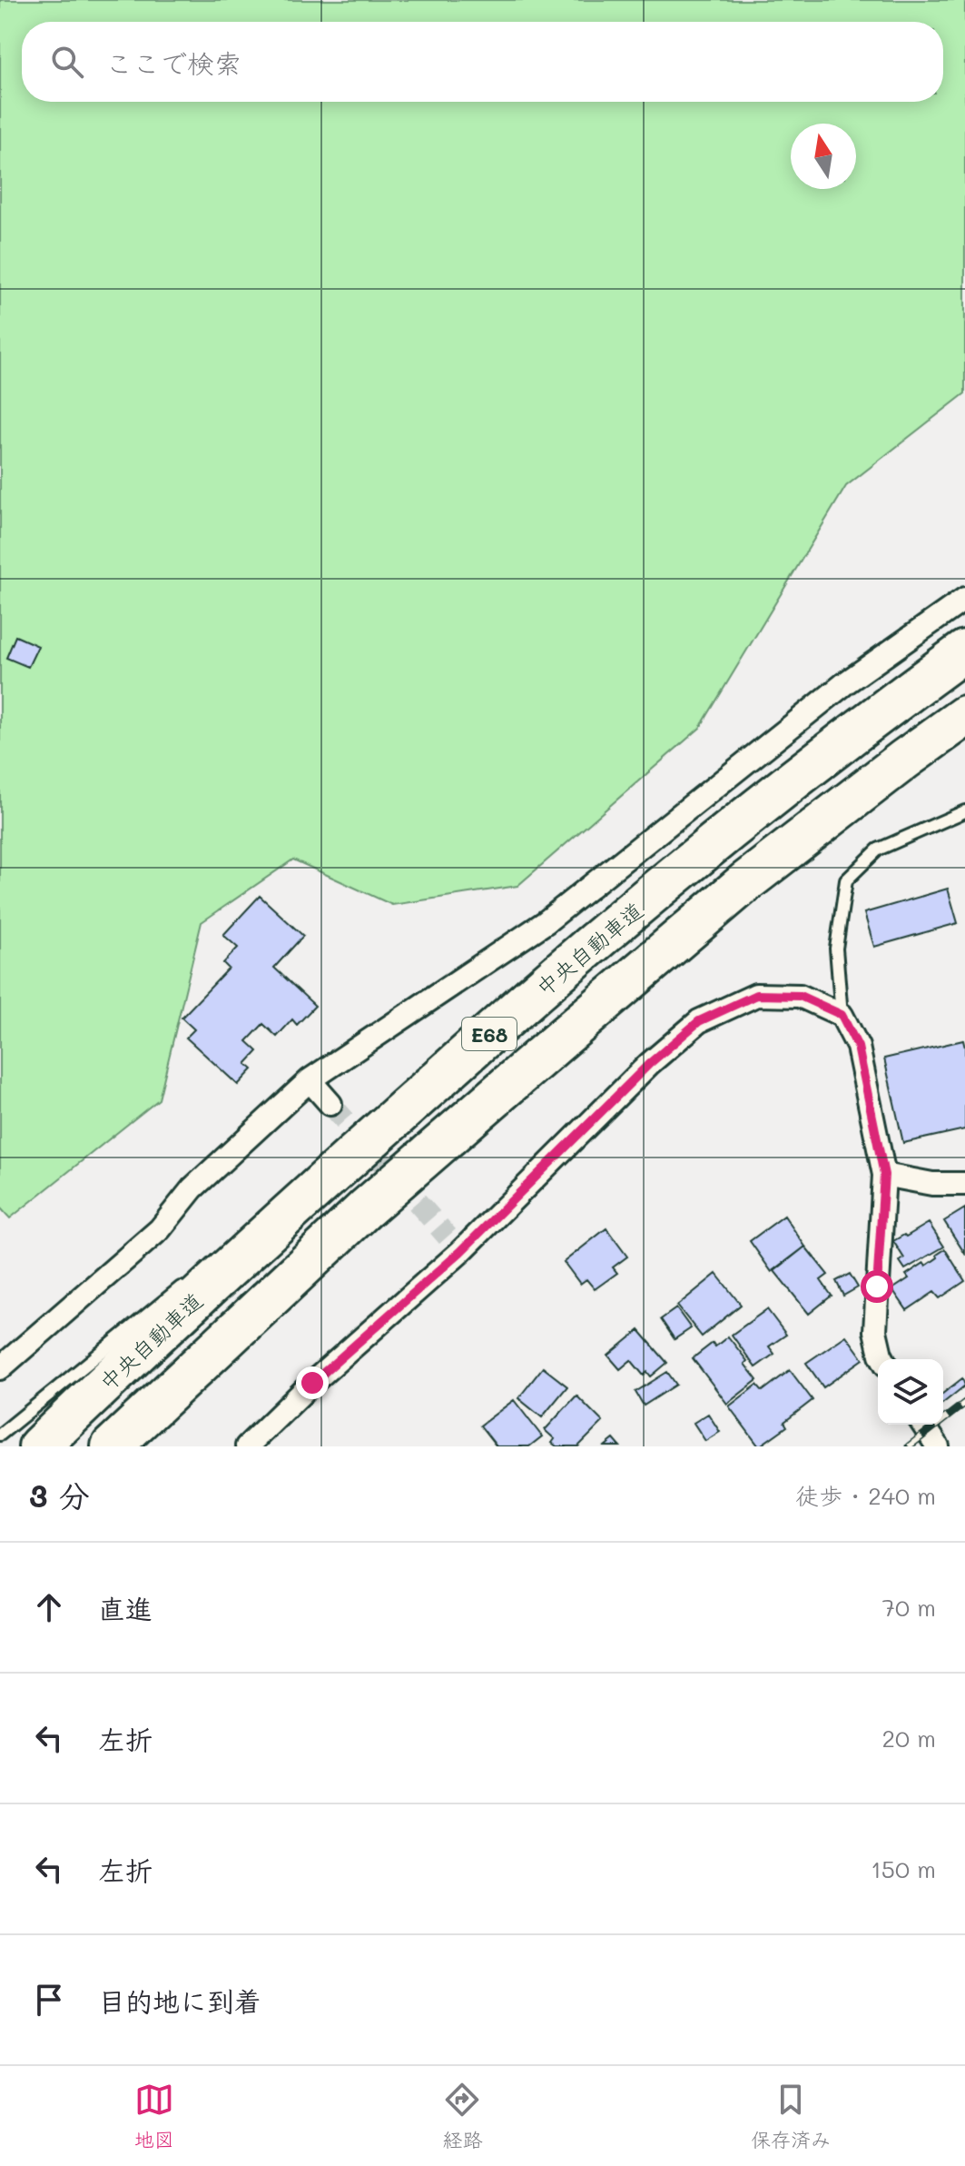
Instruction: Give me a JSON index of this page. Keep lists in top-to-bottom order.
{
  "streets": {
    "highway": ["中央自動車道", "E68"]
  },
  "north": "top",
  "page": {
    "search": "ここで検索",
    "heading": ["3 分", "徒歩 · 240 m"],
    "list": [
      ["直進", "70 m"],
      ["左折", "20 m"],
      ["左折", "150 m"],
      "目的地に到着"
    ],
    "nav": ["地図", "経路", "保存済み"]
  }
}
